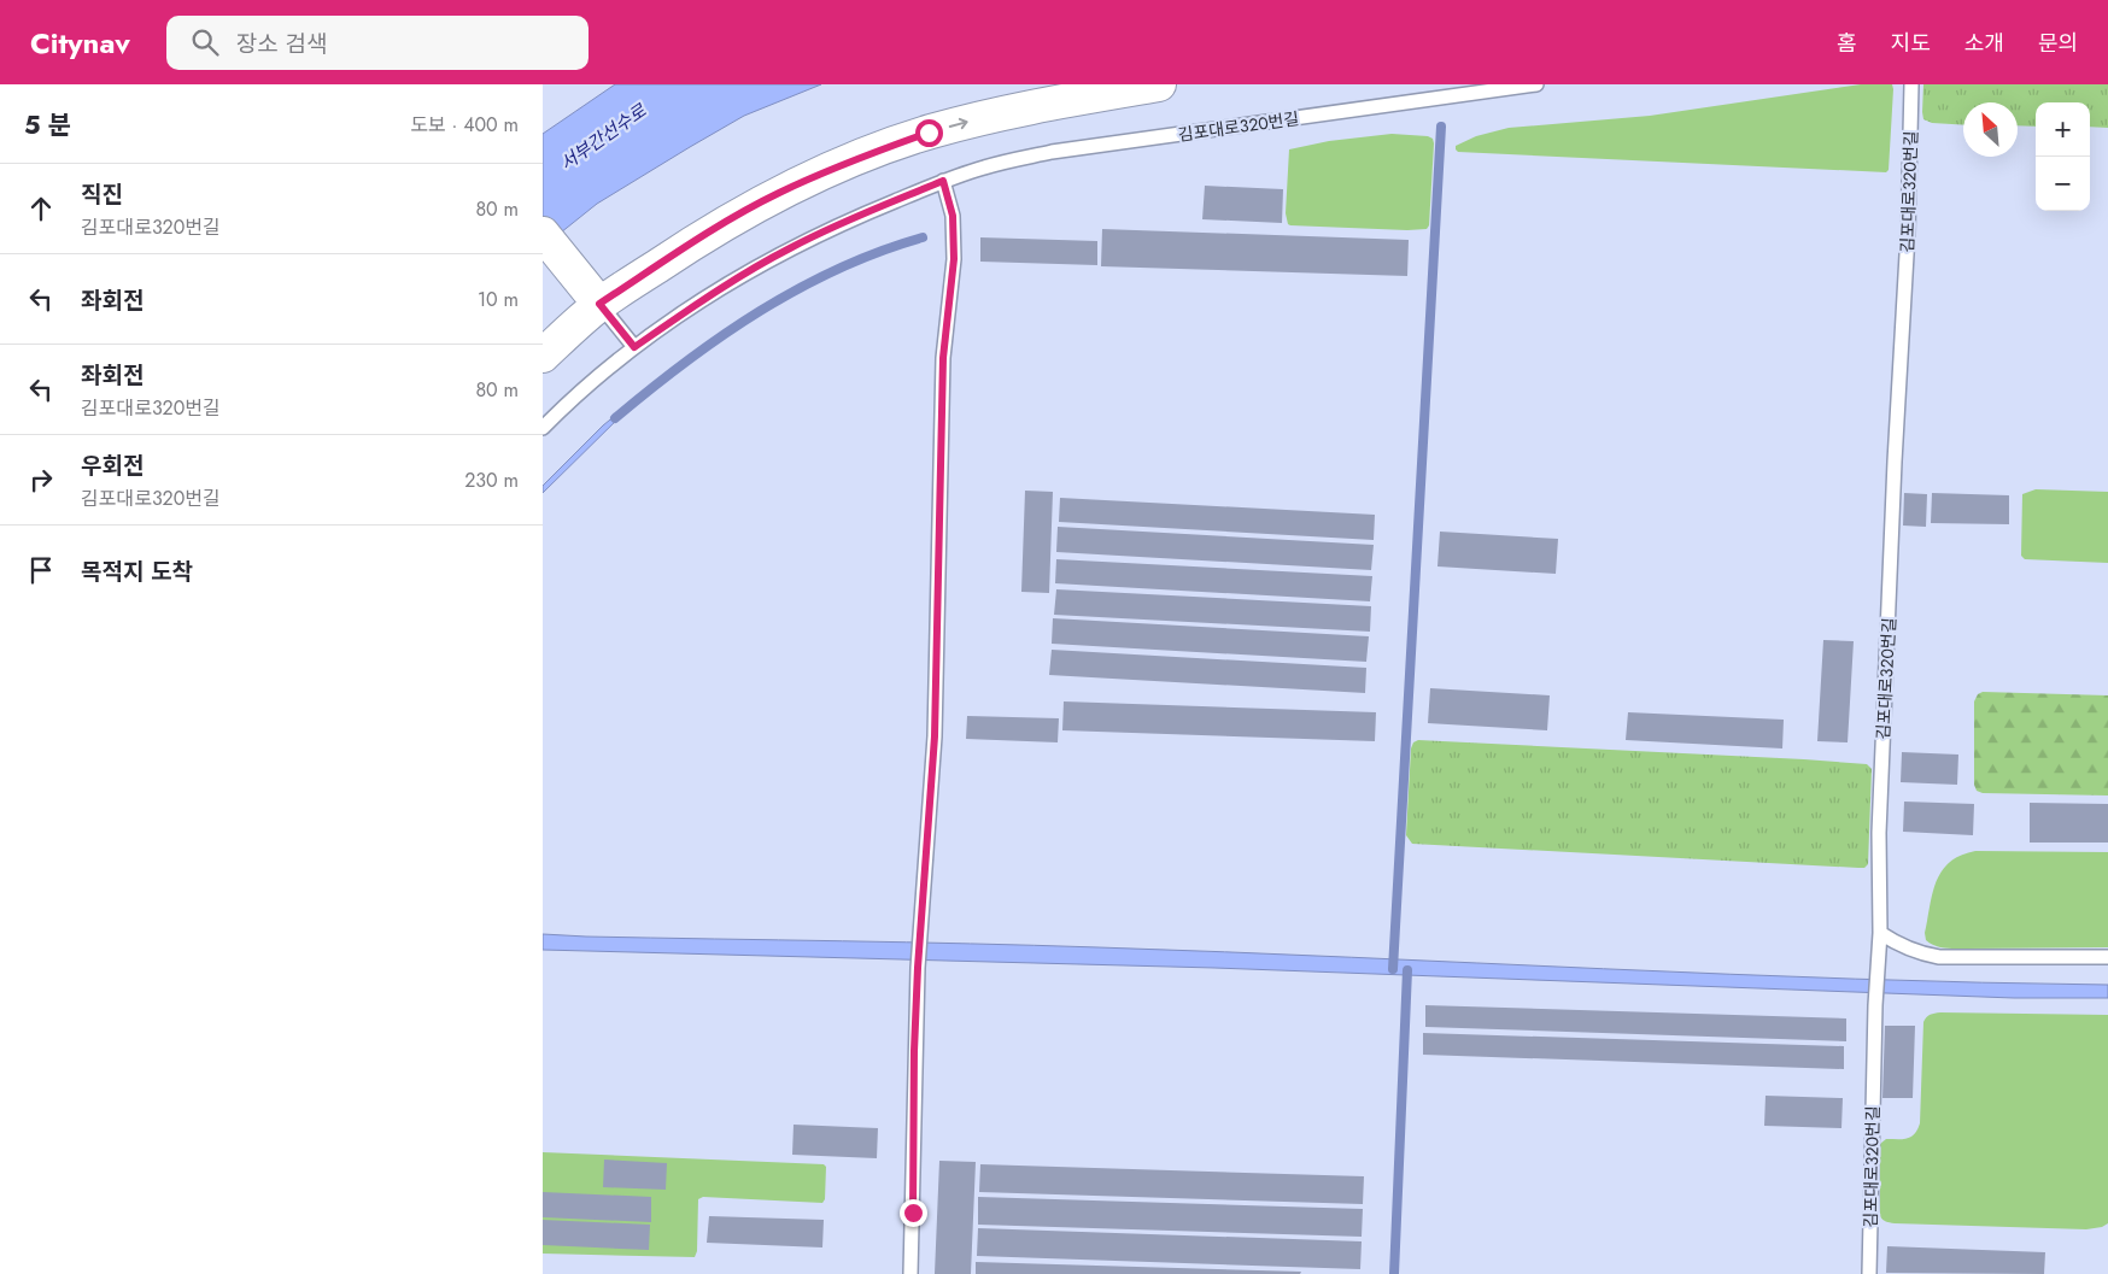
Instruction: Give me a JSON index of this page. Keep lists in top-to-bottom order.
{
  "streets": {
    "lane": ["김포대로320번길"]
  },
  "water": ["서부간선수로"],
  "north": "top left",
  "page": {
    "header": "Citynav",
    "search": "장소 검색",
    "nav": [
      "홈",
      "지도",
      "소개",
      "문의"
    ],
    "heading": ["5 분", "도보 · 400 m"],
    "map_buttons": ["+", "−"],
    "list": [
      ["직진", "김포대로320번길", "80 m"],
      ["좌회전", "10 m"],
      ["좌회전", "김포대로320번길", "80 m"],
      ["우회전", "김포대로320번길", "230 m"],
      "목적지 도착"
    ]
  }
}
